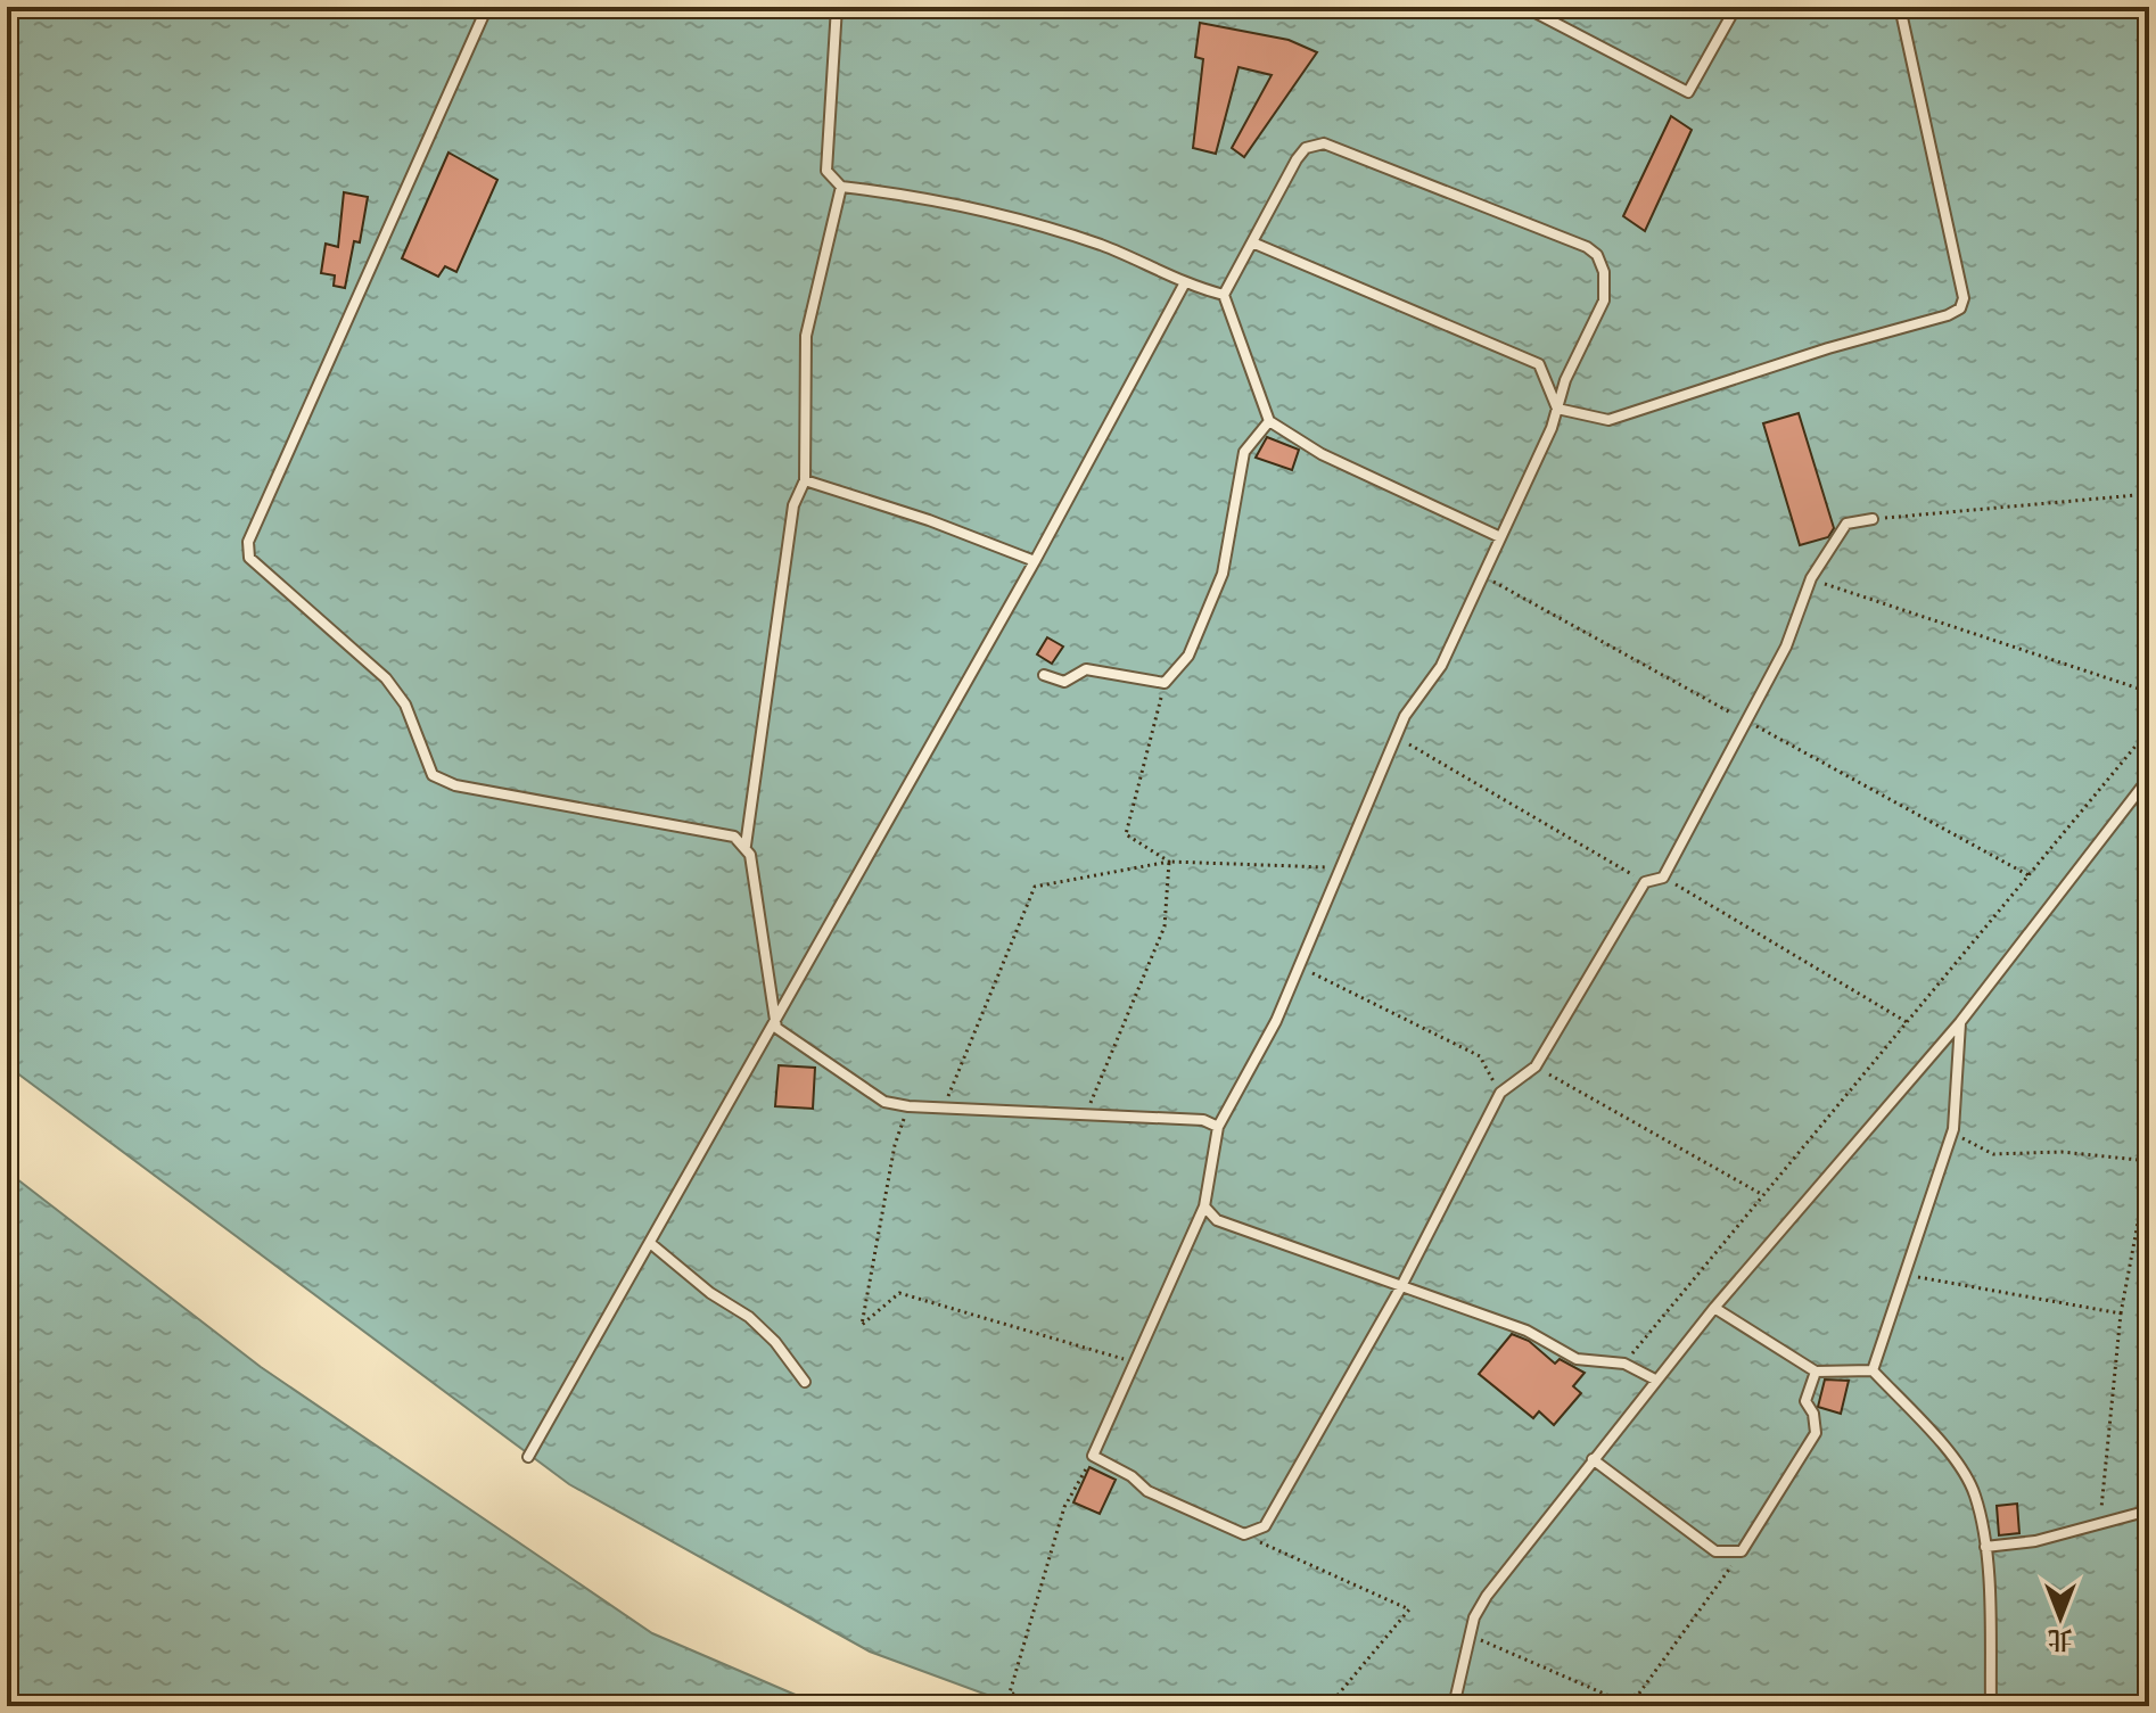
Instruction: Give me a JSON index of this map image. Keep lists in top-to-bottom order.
{
  "north": "bottom"
}
